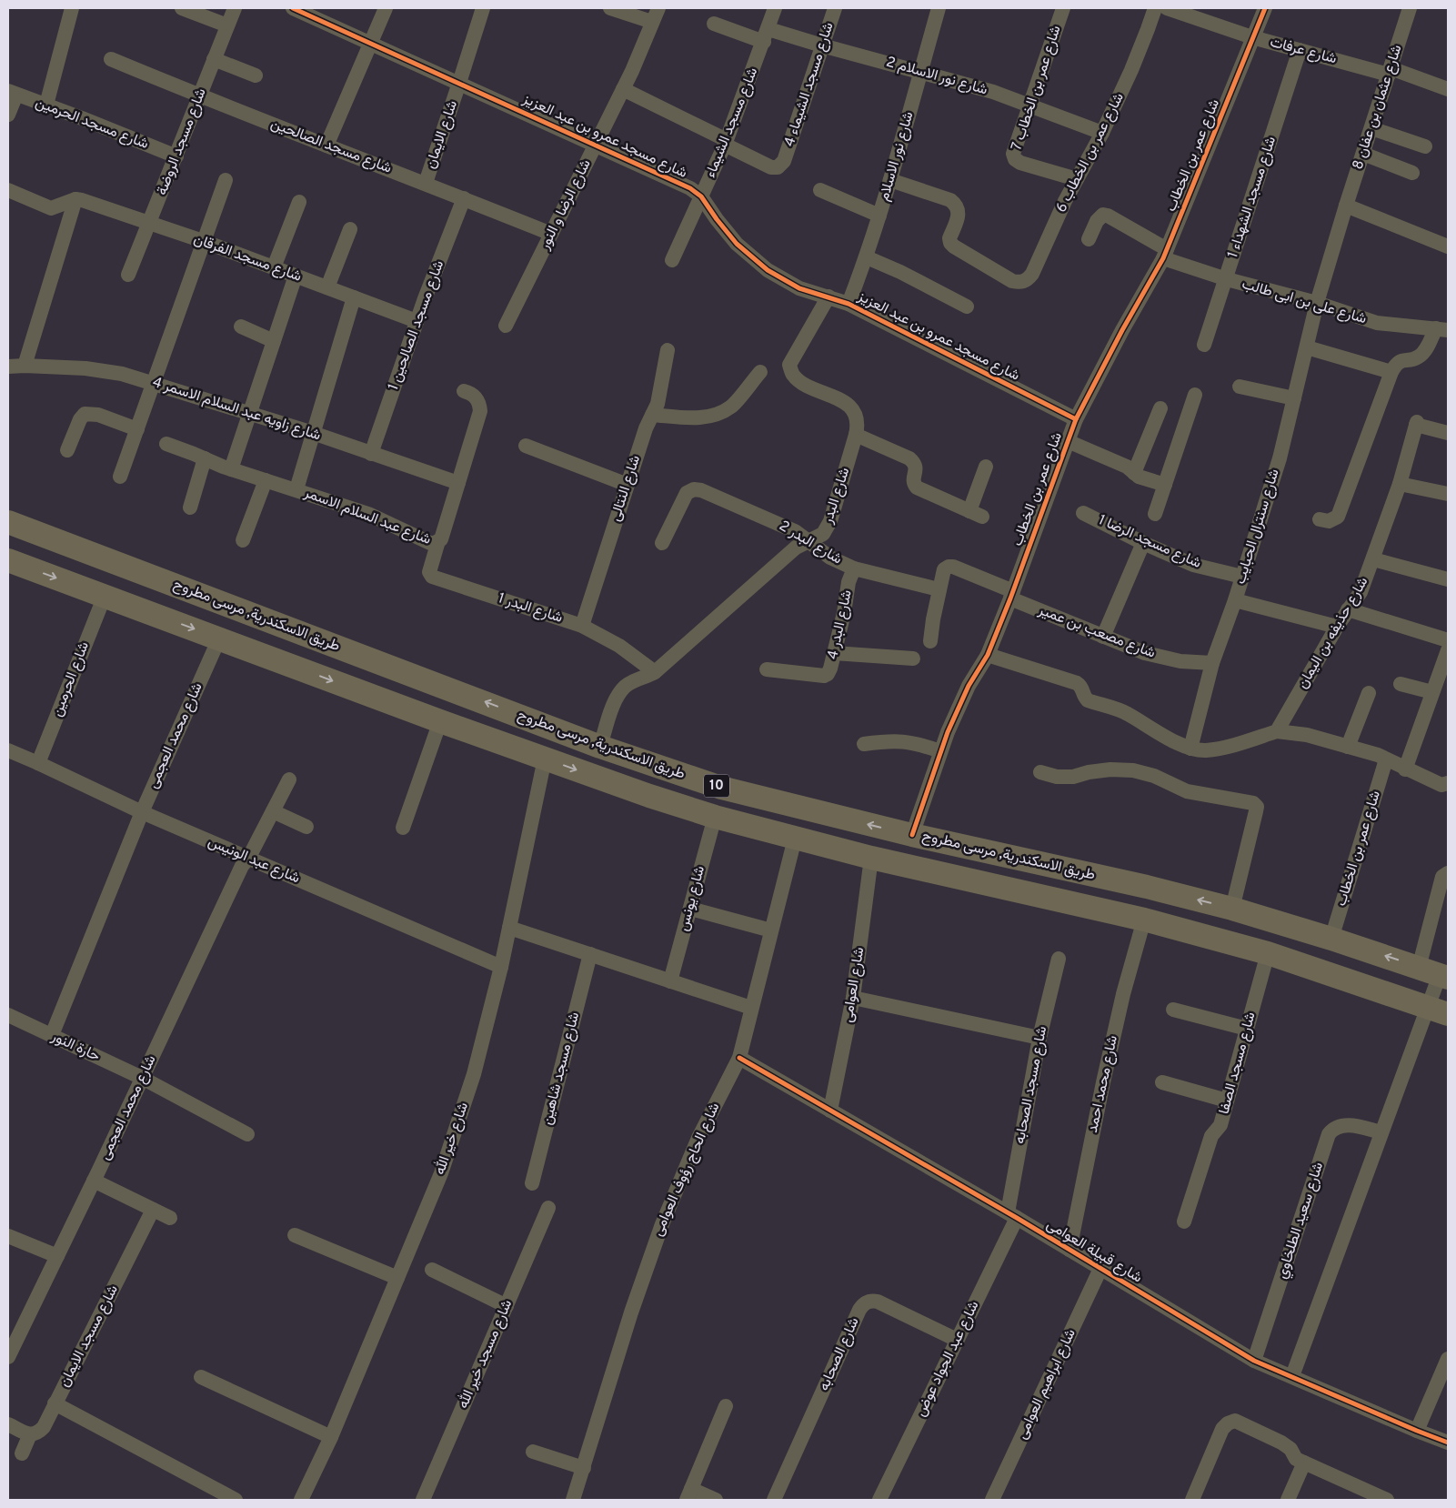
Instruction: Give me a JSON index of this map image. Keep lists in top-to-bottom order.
{
  "streets": {
    "main road": ["طريق الاسكندرية, مرسى مطروح", "10"],
    "street": [
      "شارع عرفات",
      "شارع نور الاسلام 2",
      "شارع مسجد الشيماء 4",
      "شارع عمر بن الخطاب 7",
      "شارع عثمان بن عفان 8",
      "شارع مسجد الشيماء",
      "شارع مسجد الحرمين",
      "شارع الايمان",
      "شارع مسجد عمرو بن عبد العزيز",
      "شارع مسجد الروضة",
      "شارع مسجد الصالحين",
      "شارع عمر بن الخطاب 6",
      "شارع عمر بن الخطاب",
      "شارع نور الاسلام",
      "شارع مسجد الشهداء 1",
      "شارع الرضا و النور",
      "شارع مسجد الفرقان",
      "شارع على بن ابى طالب",
      "شارع مسجد الصالحين 1",
      "شارع زاويه عبد السلام الاسمر 4",
      "شارع النتالى",
      "شارع البدر",
      "شارع عبد السلام الاسمر",
      "شارع سنترال الحبايب",
      "شارع مسجد الرضا 1",
      "شارع البدر 2",
      "شارع البدر 1",
      "شارع البدر 4",
      "شارع مصعب بن عمير",
      "شارع حذيفه بن اليمان",
      "شارع الحرمين",
      "شارع محمد العجمى",
      "شارع عبد الونيس",
      "شارع يونس",
      "شارع العوامى",
      "حارة النور",
      "شارع مسجد الصفا",
      "شارع مسجد شاهين",
      "شارع محمد احمد",
      "شارع مسجد الصحابه",
      "شارع خير الله",
      "شارع الحاج رؤوف العوامى",
      "شارع سعيد الطلخاوي",
      "شارع قبيلة العوامى",
      "شارع مسجد الايمان",
      "شارع مسجد خير الله",
      "شارع الصحابه",
      "شارع عبد الجواد عوض",
      "شارع ابراهيم العوامى"
    ]
  },
  "crossings": [
    ["شارع عرفات", "شارع عثمان بن عفان 8"],
    ["شارع عرفات", "شارع عمر بن الخطاب"],
    ["شارع عرفات", "شارع مسجد الشهداء 1"],
    ["شارع نور الاسلام 2", "شارع مسجد الشيماء 4"],
    ["شارع نور الاسلام 2", "شارع عمر بن الخطاب 7"],
    ["شارع نور الاسلام 2", "شارع مسجد الشيماء"],
    ["شارع نور الاسلام 2", "شارع عمر بن الخطاب 6"],
    ["شارع نور الاسلام 2", "شارع نور الاسلام"],
    ["شارع مسجد الشيماء 4", "شارع مسجد الشيماء"],
    ["شارع عمر بن الخطاب 7", "شارع عمر بن الخطاب 6"],
    ["شارع عثمان بن عفان 8", "شارع على بن ابى طالب"],
    ["شارع عثمان بن عفان 8", "شارع سنترال الحبايب"],
    ["شارع مسجد الشيماء", "شارع مسجد عمرو بن عبد العزيز"],
    ["شارع مسجد الحرمين", "شارع مسجد الروضة"],
    ["شارع الايمان", "شارع مسجد عمرو بن عبد العزيز"],
    ["شارع الايمان", "شارع مسجد الصالحين"],
    ["شارع مسجد عمرو بن عبد العزيز", "شارع عمر بن الخطاب"],
    ["شارع مسجد عمرو بن عبد العزيز", "شارع نور الاسلام"],
    ["شارع مسجد عمرو بن عبد العزيز", "شارع الرضا و النور"],
    ["شارع مسجد عمرو بن عبد العزيز", "شارع البدر"],
    ["شارع مسجد الروضة", "شارع مسجد الصالحين"],
    ["شارع مسجد الروضة", "شارع مسجد الفرقان"],
    ["شارع مسجد الصالحين", "شارع الرضا و النور"],
    ["شارع مسجد الصالحين", "شارع مسجد الصالحين 1"],
    ["شارع عمر بن الخطاب 6", "شارع نور الاسلام"],
    ["شارع عمر بن الخطاب", "شارع على بن ابى طالب"],
    ["شارع عمر بن الخطاب", "طريق الاسكندرية, مرسى مطروح"],
    ["شارع عمر بن الخطاب", "شارع مصعب بن عمير"],
    ["شارع مسجد الشهداء 1", "شارع على بن ابى طالب"],
    ["شارع مسجد الفرقان", "شارع مسجد الصالحين 1"],
    ["شارع على بن ابى طالب", "شارع سنترال الحبايب"],
    ["شارع مسجد الصالحين 1", "شارع زاويه عبد السلام الاسمر 4"],
    ["شارع زاويه عبد السلام الاسمر 4", "شارع عبد السلام الاسمر"],
    ["شارع النتالى", "شارع البدر 1"],
    ["شارع البدر", "شارع البدر 2"],
    ["شارع البدر", "شارع البدر 1"],
    ["شارع البدر", "طريق الاسكندرية, مرسى مطروح"],
    ["شارع عبد السلام الاسمر", "شارع البدر 1"],
    ["شارع سنترال الحبايب", "شارع مسجد الرضا 1"],
    ["شارع سنترال الحبايب", "شارع مصعب بن عمير"],
    ["شارع البدر 2", "شارع البدر 4"],
    ["شارع البدر 2", "شارع مصعب بن عمير"],
    ["طريق الاسكندرية, مرسى مطروح", "شارع الحرمين"],
    ["طريق الاسكندرية, مرسى مطروح", "شارع محمد العجمى"],
    ["طريق الاسكندرية, مرسى مطروح", "شارع يونس"],
    ["طريق الاسكندرية, مرسى مطروح", "شارع العوامى"],
    ["طريق الاسكندرية, مرسى مطروح", "شارع مسجد الصفا"],
    ["طريق الاسكندرية, مرسى مطروح", "شارع محمد احمد"],
    ["طريق الاسكندرية, مرسى مطروح", "شارع خير الله"],
    ["طريق الاسكندرية, مرسى مطروح", "شارع الحاج رؤوف العوامى"],
    ["شارع الحرمين", "شارع عبد الونيس"],
    ["شارع محمد العجمى", "شارع عبد الونيس"],
    ["شارع محمد العجمى", "حارة النور"],
    ["شارع عبد الونيس", "شارع خير الله"],
    ["شارع العوامى", "شارع قبيلة العوامى"],
    ["شارع محمد احمد", "شارع قبيلة العوامى"],
    ["شارع مسجد الصحابه", "شارع قبيلة العوامى"],
    ["شارع مسجد الصحابه", "شارع عبد الجواد عوض"],
    ["شارع الحاج رؤوف العوامى", "شارع قبيلة العوامى"],
    ["شارع سعيد الطلخاوي", "شارع قبيلة العوامى"],
    ["شارع قبيلة العوامى", "شارع عبد الجواد عوض"],
    ["شارع قبيلة العوامى", "شارع ابراهيم العوامى"],
    ["شارع الصحابه", "شارع عبد الجواد عوض"]
  ]
}
